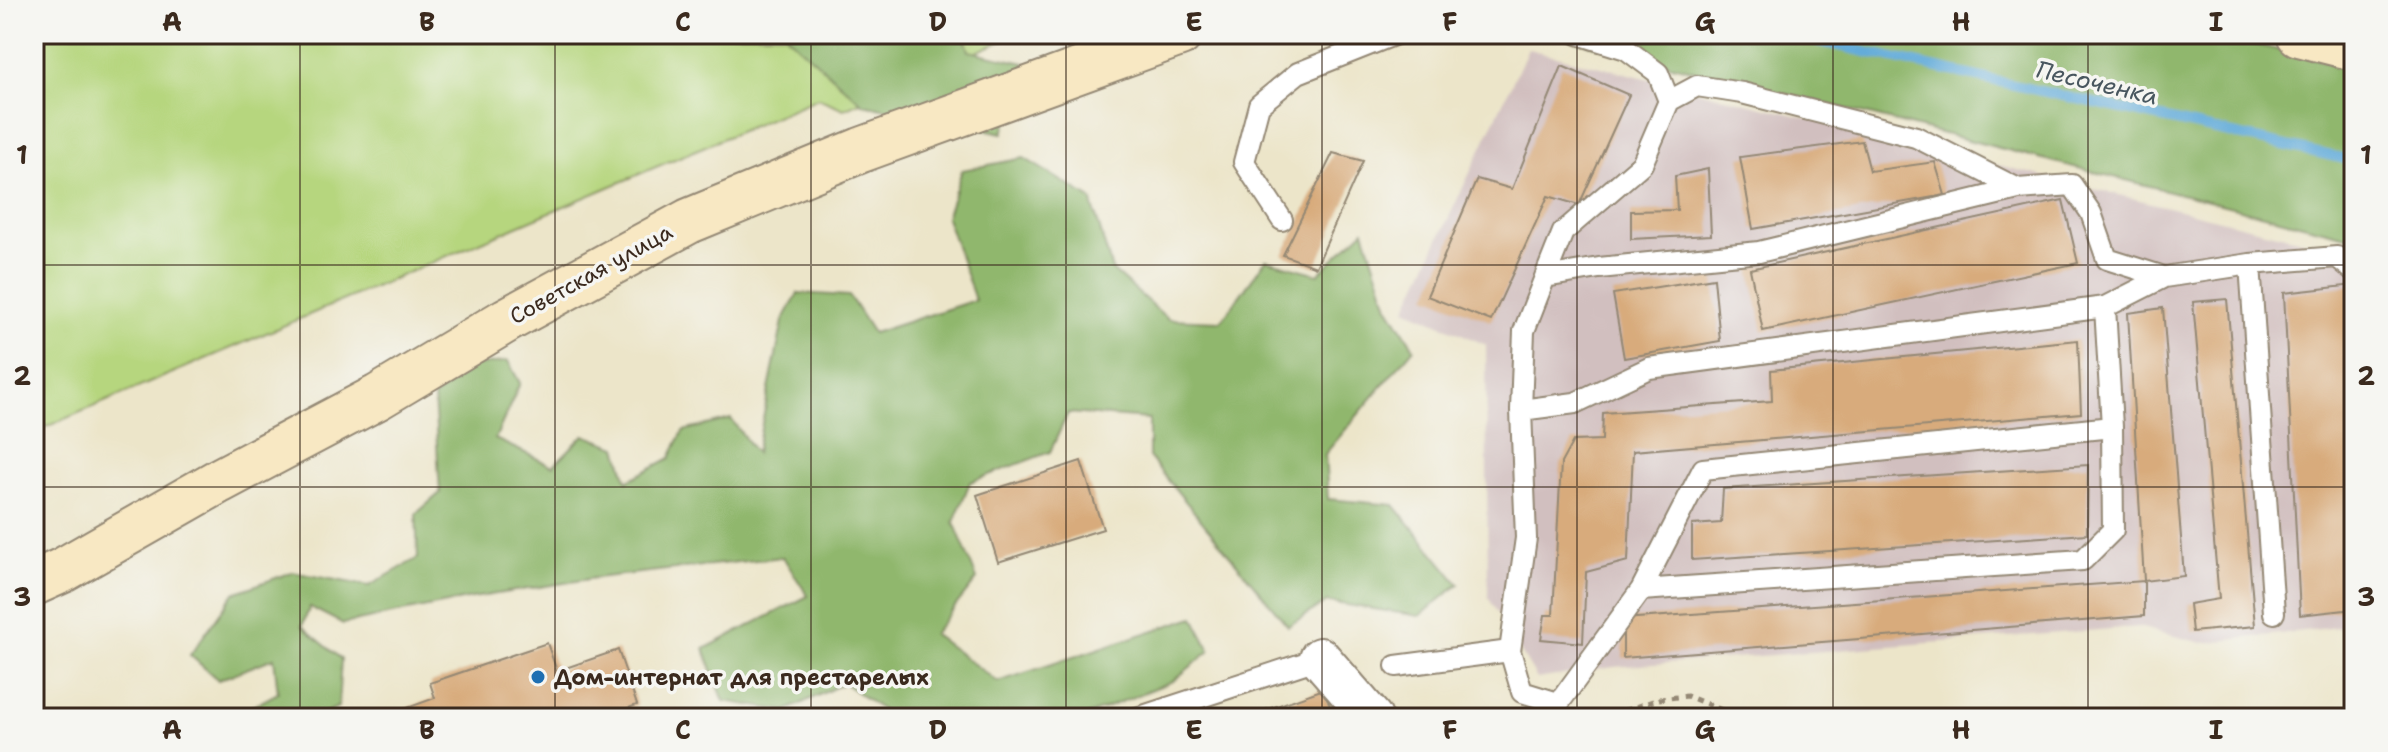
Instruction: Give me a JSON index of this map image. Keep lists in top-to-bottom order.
{
  "streets": {
    "street": ["Советская улица"]
  },
  "water": ["Песоченка"],
  "places": ["Дом-интернат для престарелых"],
  "grid": {
    "columns": [
      "A",
      "B",
      "C",
      "D",
      "E",
      "F",
      "G",
      "H",
      "I"
    ],
    "rows": ["1", "2", "3"]
  }
}
